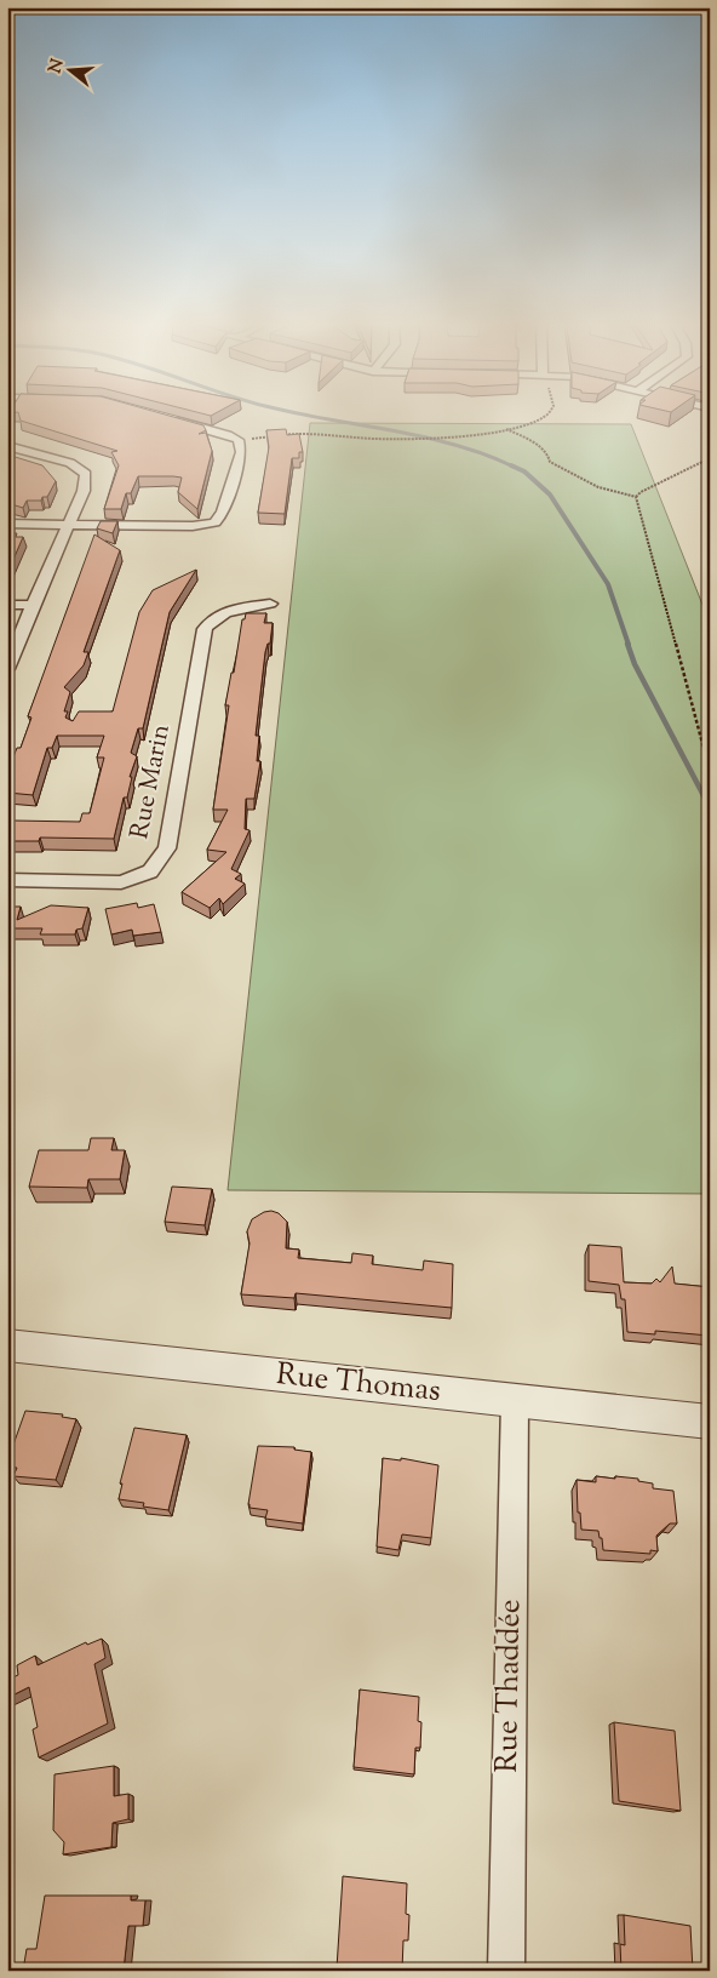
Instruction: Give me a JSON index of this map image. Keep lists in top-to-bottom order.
{
  "streets": {
    "street": ["Rue Marin", "Rue Thomas", "Rue Thaddée"]
  },
  "crossings": [
    ["Rue Thomas", "Rue Thaddée"]
  ],
  "north": "left"
}
